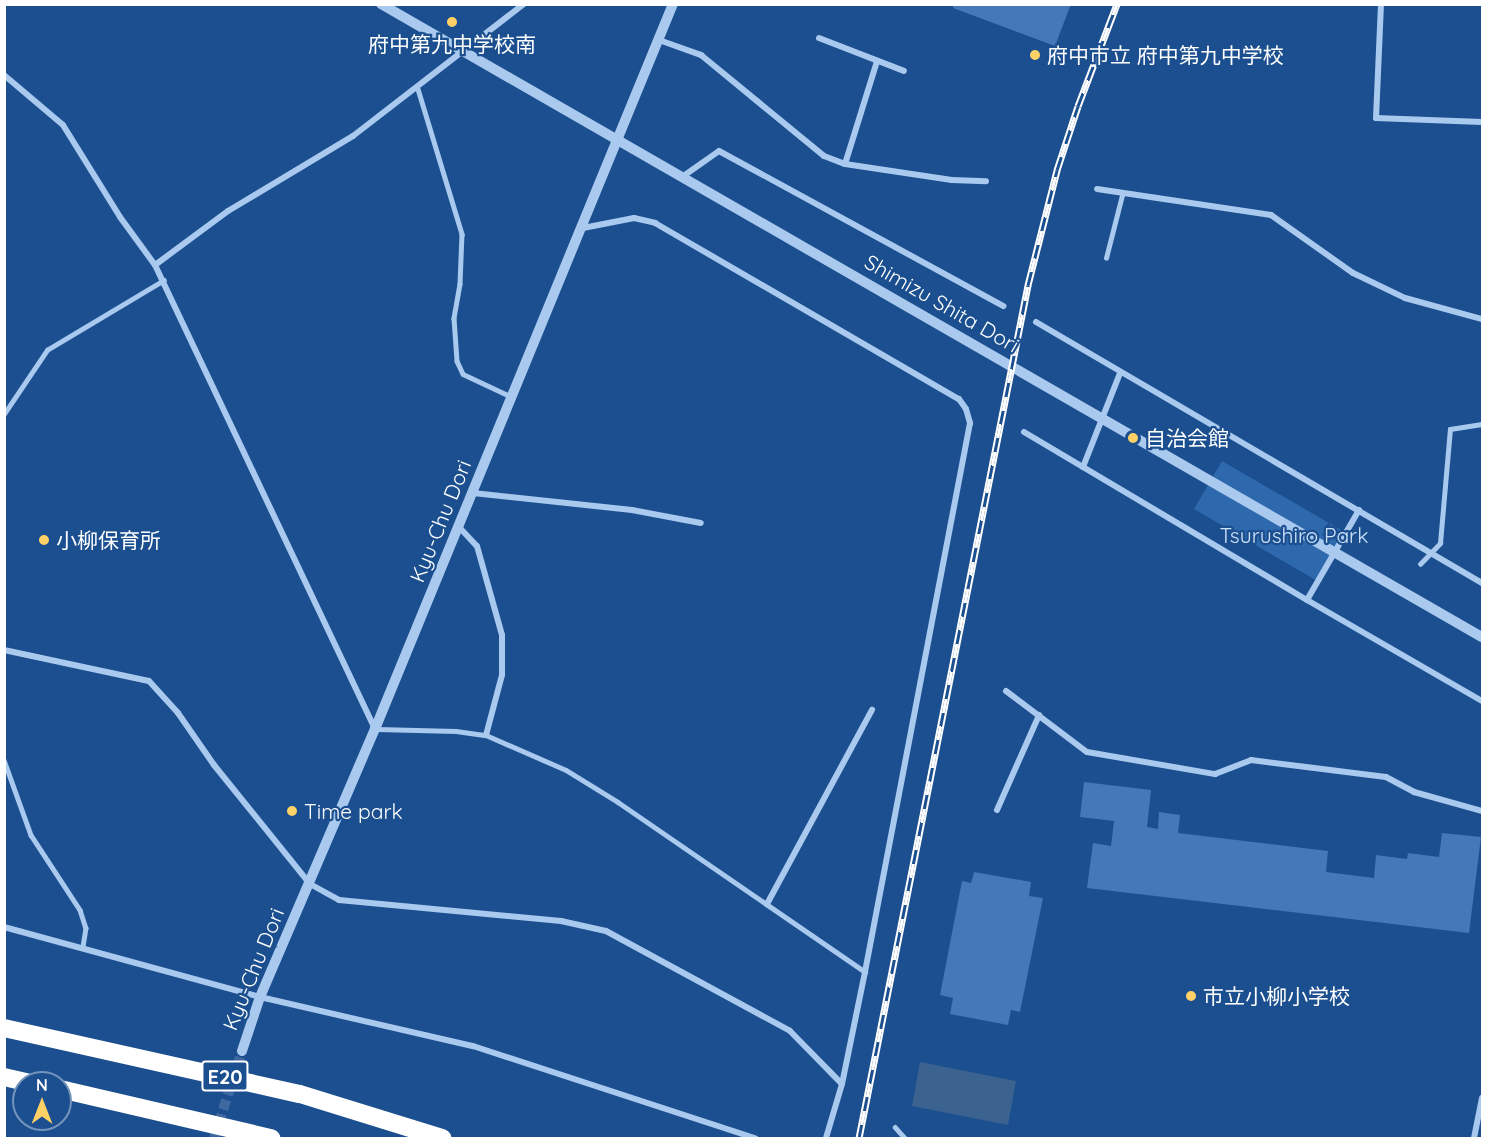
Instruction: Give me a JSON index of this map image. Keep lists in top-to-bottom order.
{
  "streets": {
    "highway": ["E20"],
    "street": ["Shimizu Shita Dori", "Kyu-Chu Dori"]
  },
  "crossings": [
    ["Shimizu Shita Dori", "Kyu-Chu Dori"]
  ],
  "parks": ["Tsurushiro Park"],
  "places": [
    "府中第九中学校南",
    "府中市立 府中第九中学校",
    "自治会館",
    "小柳保育所",
    "Time park",
    "市立小柳小学校"
  ],
  "north": "top"
}
